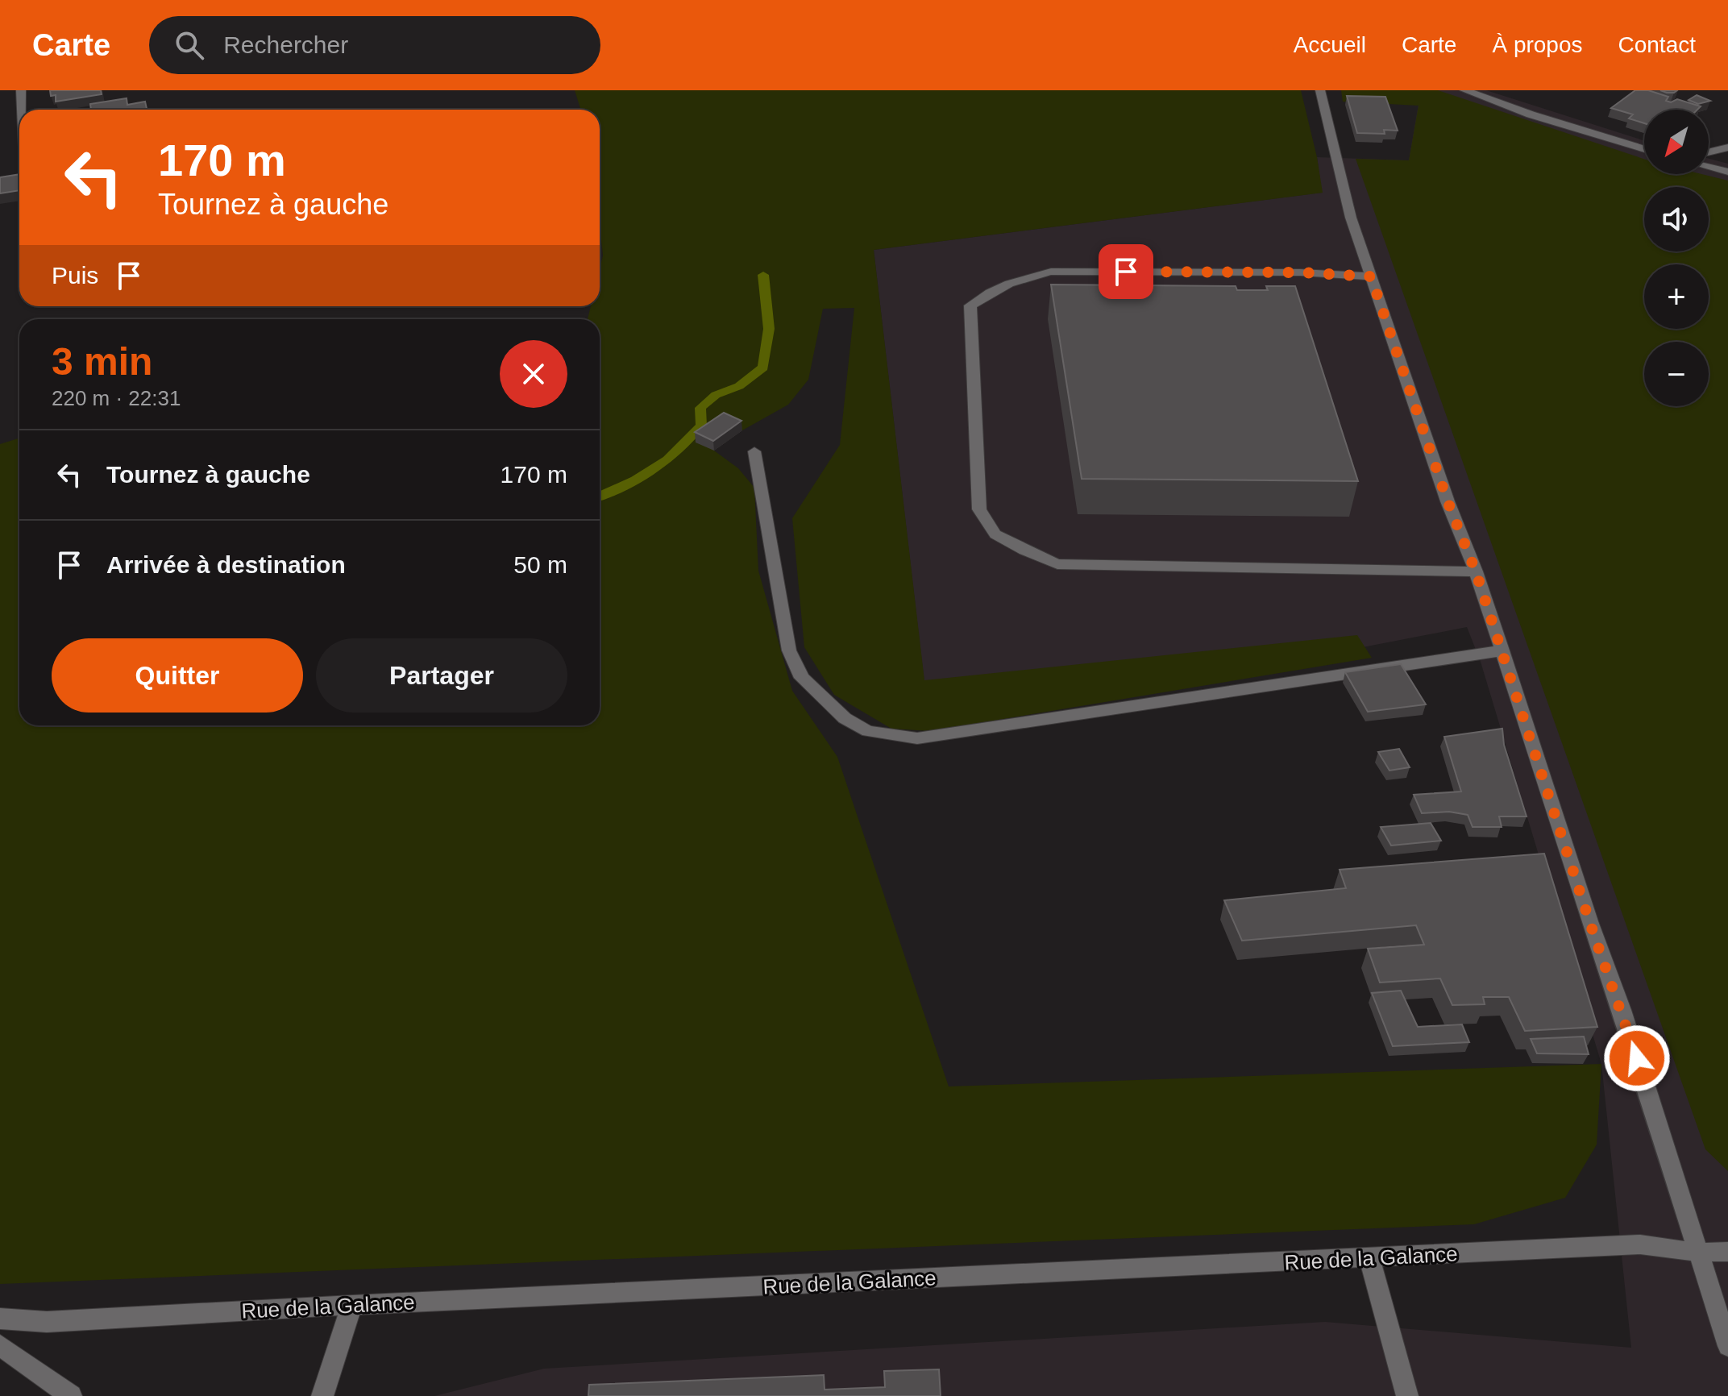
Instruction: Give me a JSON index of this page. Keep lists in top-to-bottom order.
{
  "streets": {
    "street": ["Rue de la Galance"]
  },
  "north": "bottom left",
  "page": {
    "header": "Carte",
    "search": "Rechercher",
    "nav": [
      "Accueil",
      "Carte",
      "À propos",
      "Contact"
    ],
    "map_buttons": ["+", "−"],
    "turn": ["170 m", "Tournez à gauche"],
    "then": "Puis",
    "heading": ["3 min", "220 m · 22:31"],
    "list": [
      {
        "name": "Tournez à gauche",
        "value": "170 m"
      },
      {
        "name": "Arrivée à destination",
        "value": "50 m"
      }
    ],
    "buttons": ["Quitter", "Partager"]
  }
}
